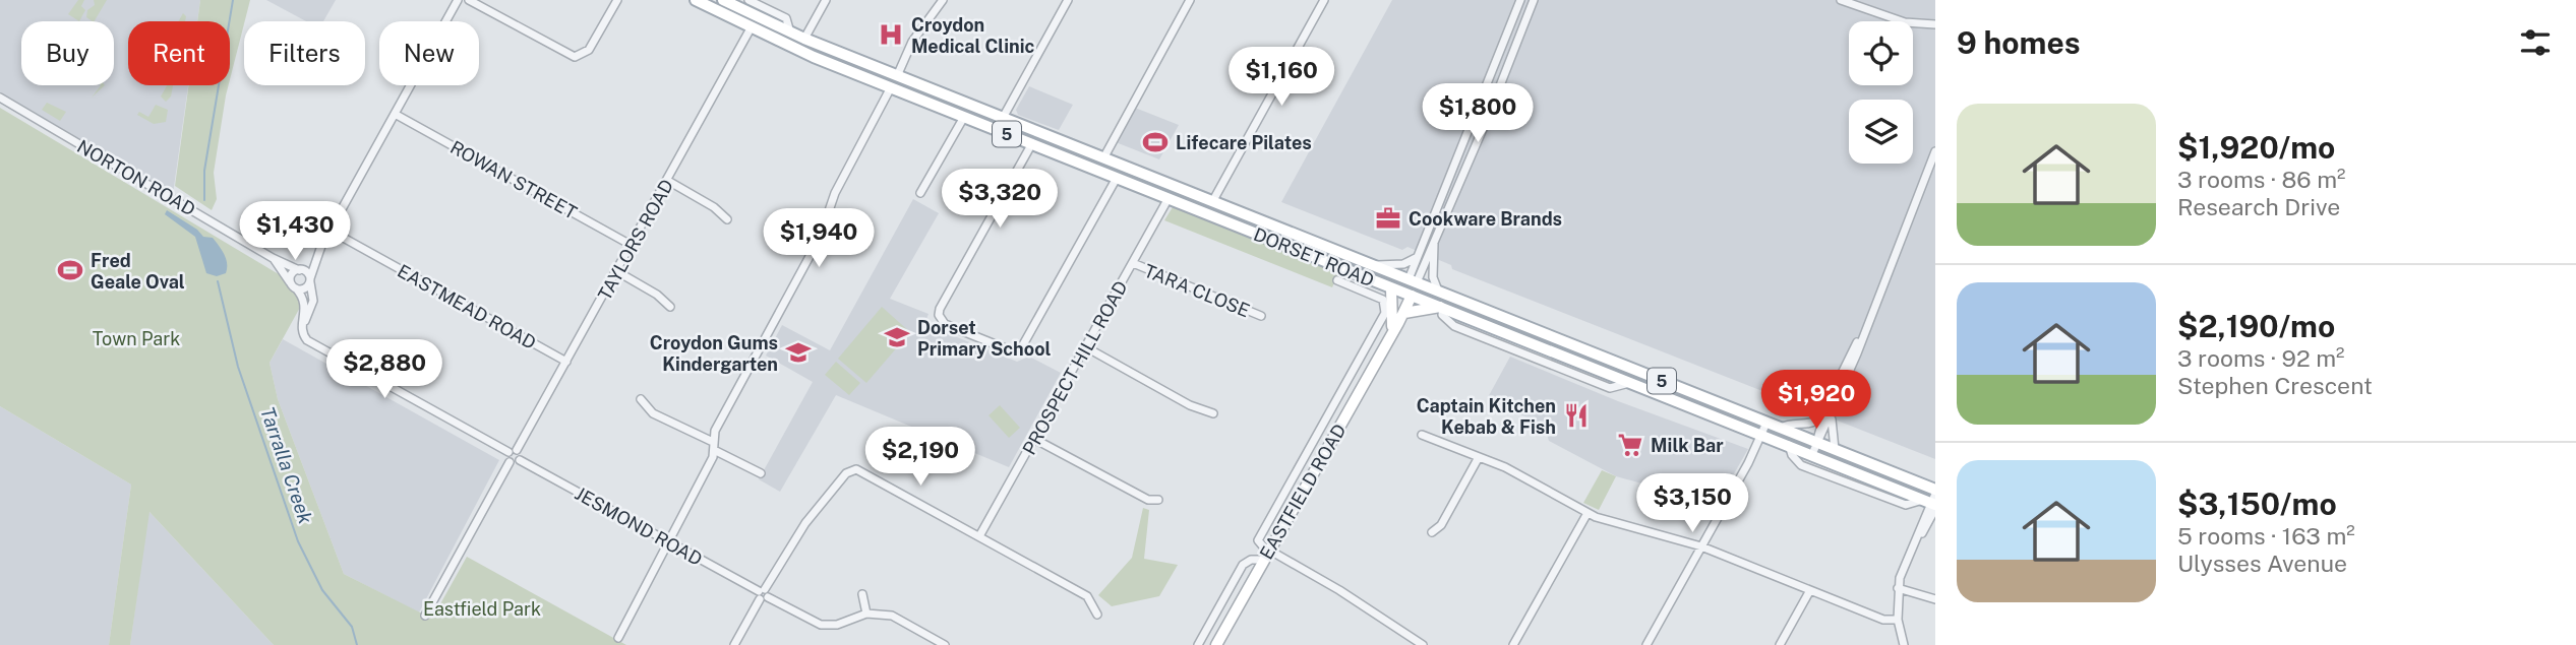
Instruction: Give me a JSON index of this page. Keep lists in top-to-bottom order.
{
  "streets": {
    "main road": ["5", "DORSET ROAD", "EASTFIELD ROAD"],
    "street": [
      "NORTON ROAD",
      "ROWAN STREET",
      "TAYLORS ROAD",
      "TARA CLOSE",
      "EASTMEAD ROAD",
      "PROSPECT HILL ROAD",
      "JESMOND ROAD"
    ]
  },
  "crossings": [
    ["ROWAN STREET", "TAYLORS ROAD"],
    ["TAYLORS ROAD", "DORSET ROAD"],
    ["TAYLORS ROAD", "EASTMEAD ROAD"],
    ["DORSET ROAD", "PROSPECT HILL ROAD"],
    ["DORSET ROAD", "EASTFIELD ROAD"],
    ["TARA CLOSE", "PROSPECT HILL ROAD"]
  ],
  "water": ["Tarralla Creek"],
  "parks": ["Town Park", "Eastfield Park"],
  "places": {
    "hospital": ["Croydon Medical Clinic"],
    "sports": ["Lifecare Pilates", "Fred Geale Oval"],
    "office": ["Cookware Brands"],
    "school or university": ["Dorset Primary School", "Croydon Gums Kindergarten"],
    "restaurant": ["Captain Kitchen Kebab & Fish"],
    "supermarket": ["Milk Bar"]
  },
  "page": {
    "heading": "9 homes",
    "chip": [
      "Buy",
      "Rent",
      "Filters",
      "New"
    ],
    "price": [
      "$1,160",
      "$1,800",
      "$3,320",
      "$1,430",
      "$1,940",
      "$2,880",
      "$1,920",
      "$2,190",
      "$3,150"
    ],
    "list": [
      {
        "name": "$1,920/mo",
        "note": "3 rooms · 86 m² · Research Drive"
      },
      {
        "name": "$2,190/mo",
        "note": "3 rooms · 92 m² · Stephen Crescent"
      },
      {
        "name": "$3,150/mo",
        "note": "5 rooms · 163 m² · Ulysses Avenue"
      }
    ]
  }
}
